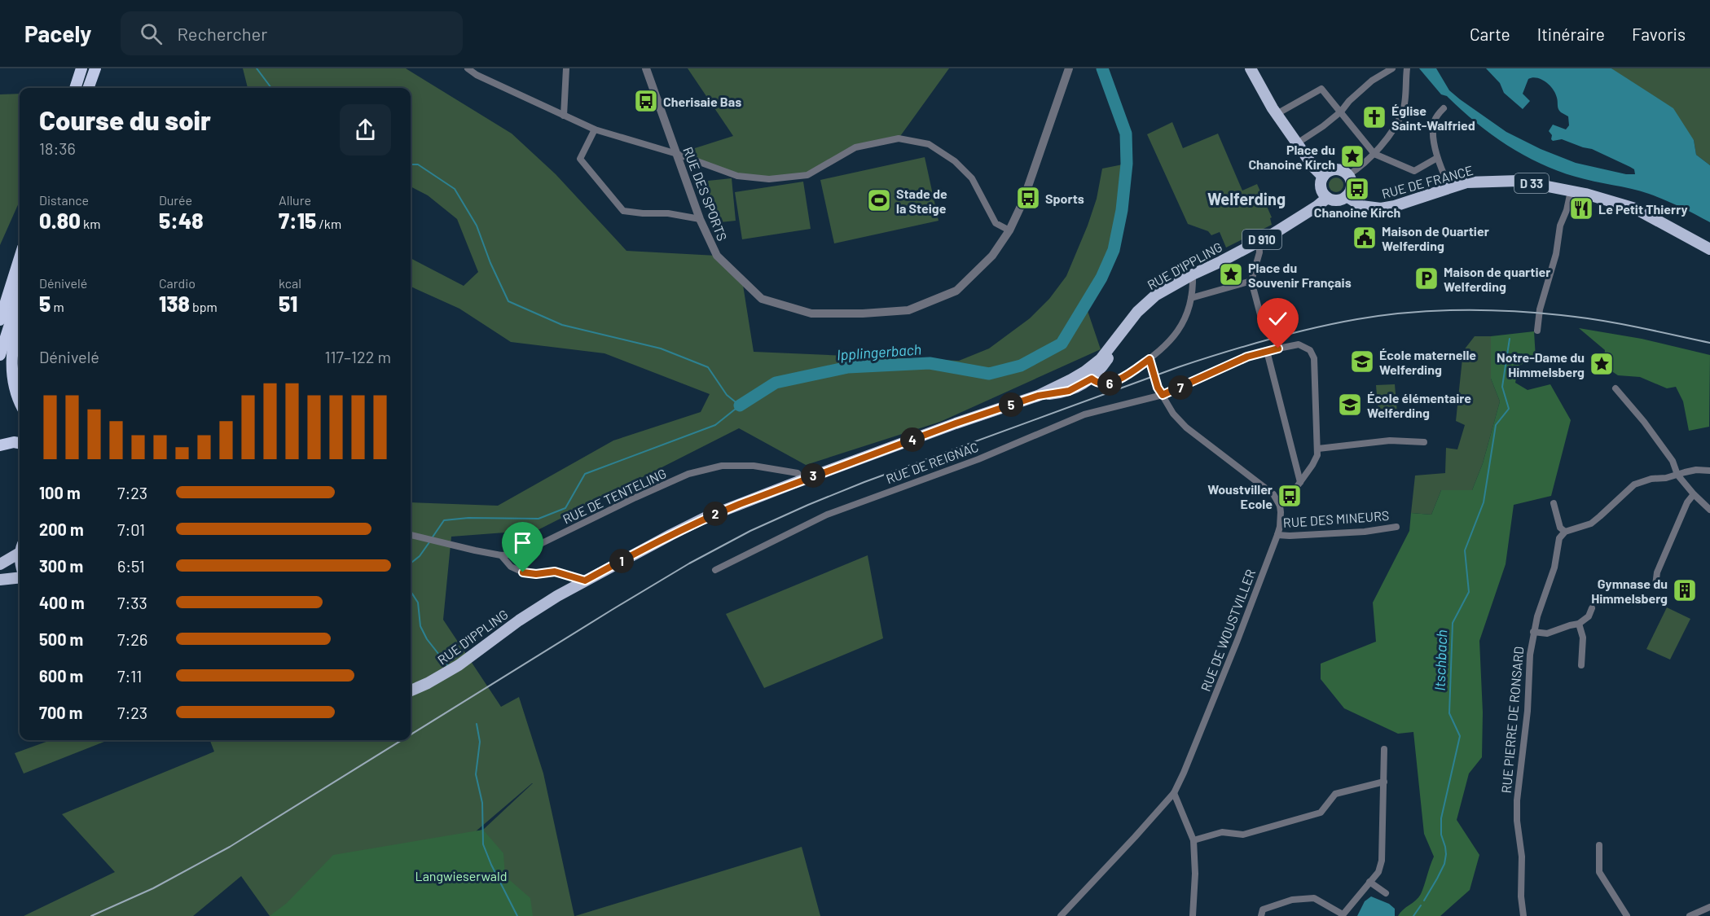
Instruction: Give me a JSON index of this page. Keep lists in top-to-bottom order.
{
  "streets": {
    "main road": [
      "RUE DE FRANCE",
      "D 33",
      "D 910",
      "RUE D'IPPLING"
    ],
    "street": [
      "RUE DES SPORTS",
      "RUE DE REIGNAC",
      "RUE DE TENTELING",
      "RUE DES MINEURS",
      "RUE DE WOUSTVILLER",
      "RUE PIERRE DE RONSARD"
    ]
  },
  "crossings": [
    ["RUE DE FRANCE", "RUE D'IPPLING"],
    ["RUE D'IPPLING", "RUE DE TENTELING"],
    ["RUE DES MINEURS", "RUE DE WOUSTVILLER"]
  ],
  "districts": ["Welferding"],
  "water": ["Ipplingerbach", "Itschbach"],
  "parks": ["Langwieserwald"],
  "places": {
    "bus stop": [
      "Cherisaie Bas",
      "Chanoine Kirch",
      "Sports",
      "Woustviller Ecole"
    ],
    "church": ["Église Saint-Walfried"],
    "place": ["Place du Chanoine Kirch", "Place du Souvenir Français", "Notre-Dame du Himmelsberg"],
    "sports": ["Stade de la Steige"],
    "restaurant": ["Le Petit Thierry"],
    "public building": ["Maison de Quartier Welferding"],
    "parking": ["Maison de quartier Welferding"],
    "school or university": ["École maternelle Welferding", "École élémentaire Welferding"],
    "building": ["Gymnase du Himmelsberg"]
  },
  "page": {
    "header": "Pacely",
    "search": "Rechercher",
    "nav": ["Carte", "Itinéraire", "Favoris"],
    "heading": ["Course du soir", "18:36"],
    "stats": [
      ["Distance", "0.80 km"],
      ["Durée", "5:48"],
      ["Allure", "7:15 /km"],
      ["Dénivelé", "5 m"],
      ["Cardio", "138 bpm"],
      ["kcal", "51"]
    ],
    "chart": ["Dénivelé", "117–122 m"],
    "pins": [
      "6",
      "7",
      "5",
      "4",
      "3",
      "2",
      "1"
    ],
    "list": [
      {
        "name": "100 m",
        "note": "7:23"
      },
      {
        "name": "200 m",
        "note": "7:01"
      },
      {
        "name": "300 m",
        "note": "6:51"
      },
      {
        "name": "400 m",
        "note": "7:33"
      },
      {
        "name": "500 m",
        "note": "7:26"
      },
      {
        "name": "600 m",
        "note": "7:11"
      },
      {
        "name": "700 m",
        "note": "7:23"
      }
    ]
  }
}
